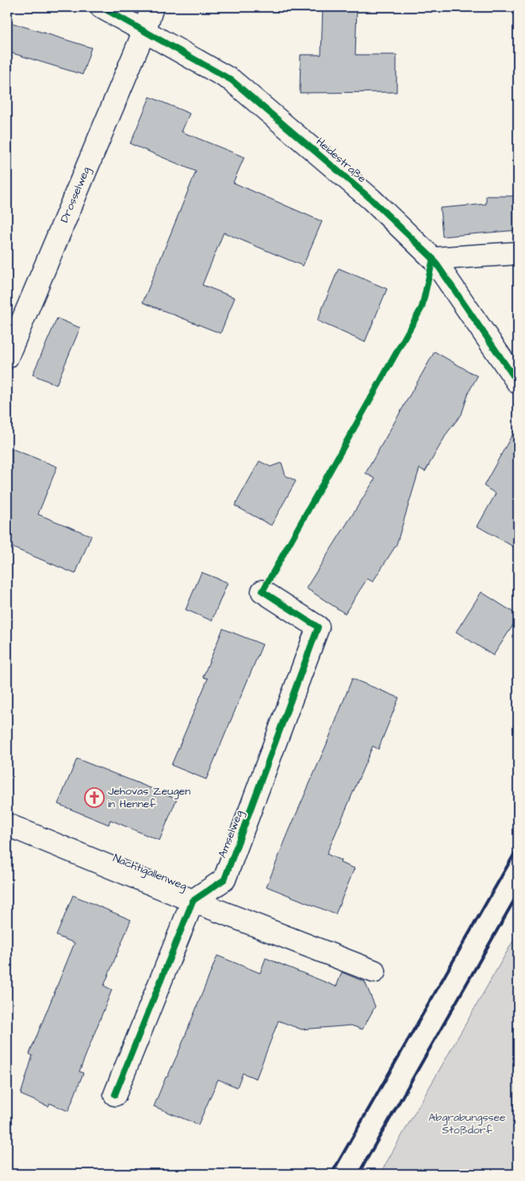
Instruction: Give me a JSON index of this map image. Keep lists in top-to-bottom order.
{
  "streets": {
    "street": [
      "Heidestraße",
      "Drosselweg",
      "Amselweg",
      "Nachtigallenweg"
    ]
  },
  "crossings": [
    ["Heidestraße", "Drosselweg"],
    ["Amselweg", "Nachtigallenweg"]
  ],
  "parks": ["Abgrabungssee Stoßdorf"],
  "places": {
    "church": ["Jehovas Zeugen in Hennef"]
  }
}
